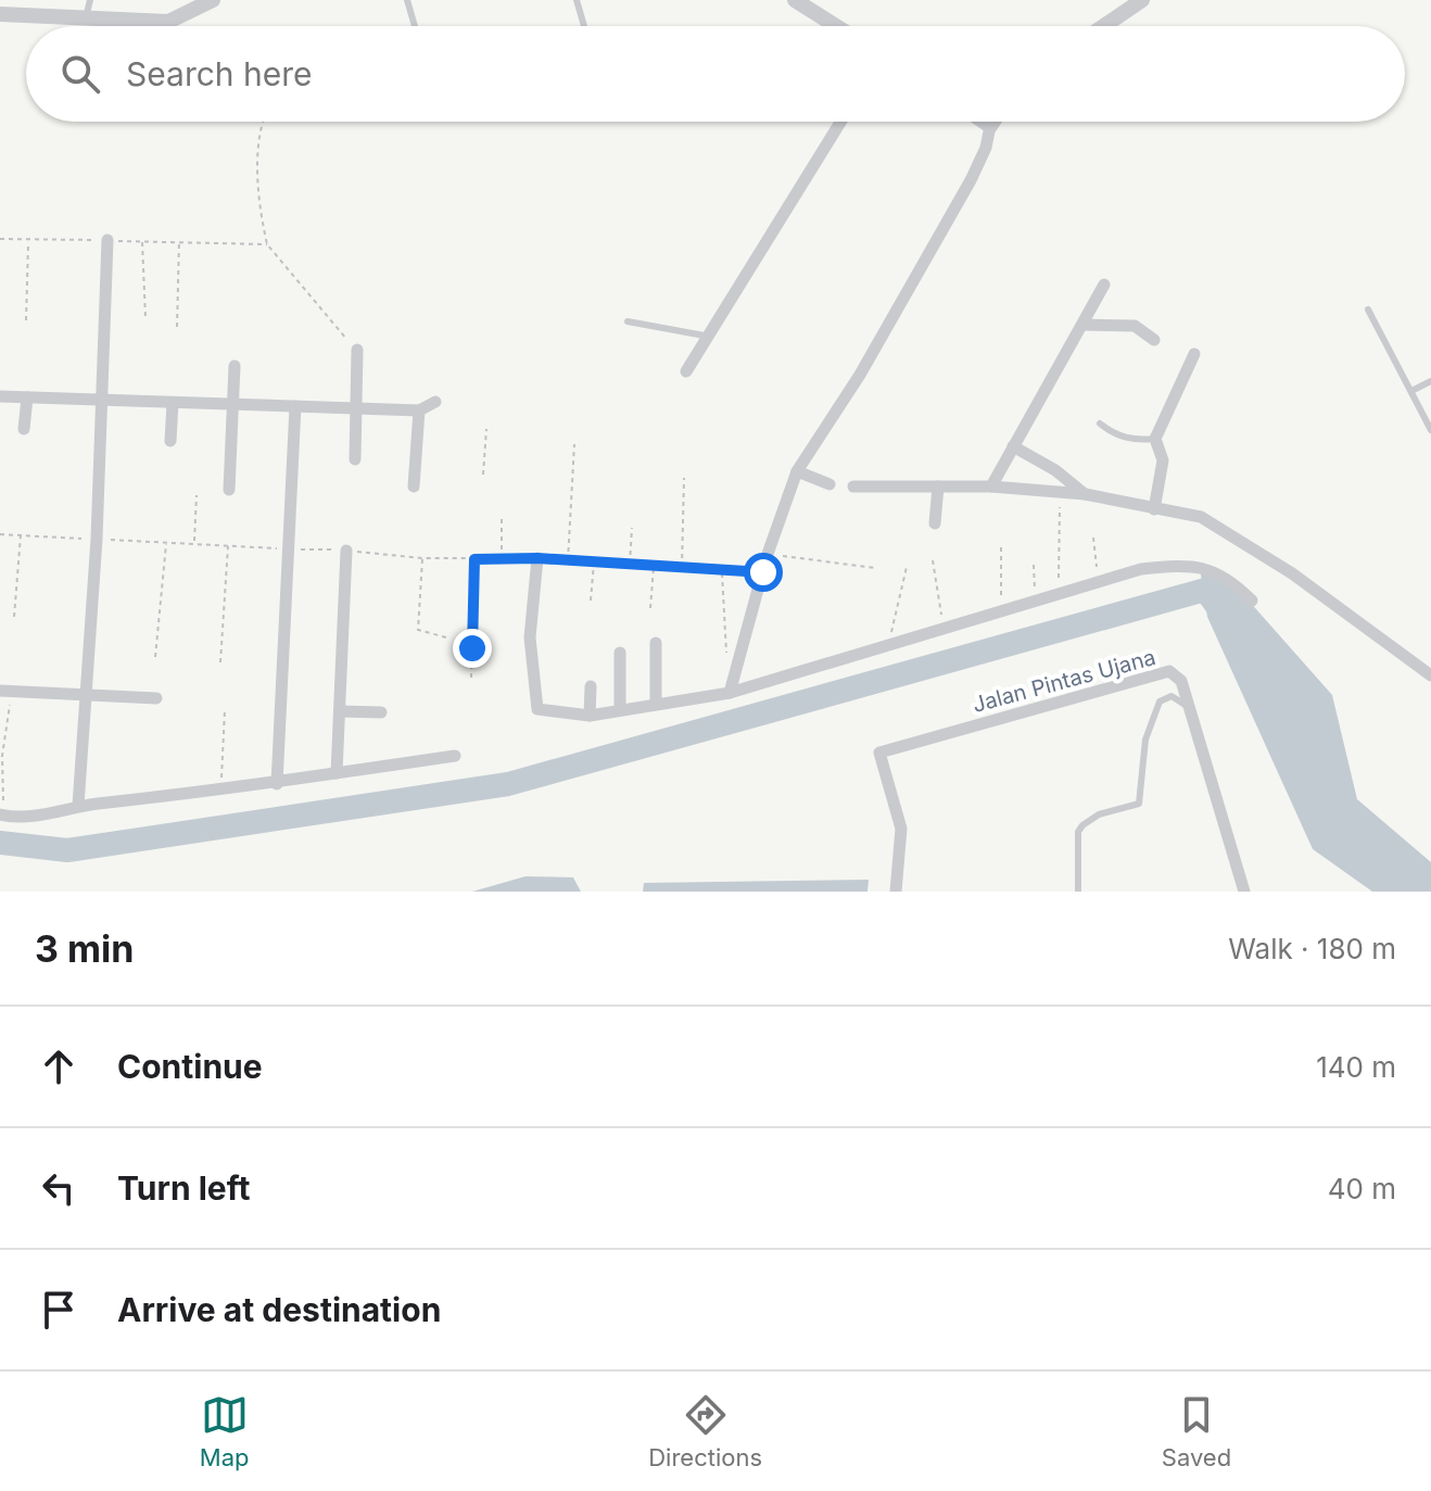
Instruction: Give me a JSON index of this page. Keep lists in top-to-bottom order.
{
  "streets": {
    "street": ["Jalan Pintas Ujana"]
  },
  "page": {
    "search": "Search here",
    "heading": ["3 min", "Walk · 180 m"],
    "list": [
      ["Continue", "140 m"],
      ["Turn left", "40 m"],
      "Arrive at destination"
    ],
    "nav": ["Map", "Directions", "Saved"]
  }
}
